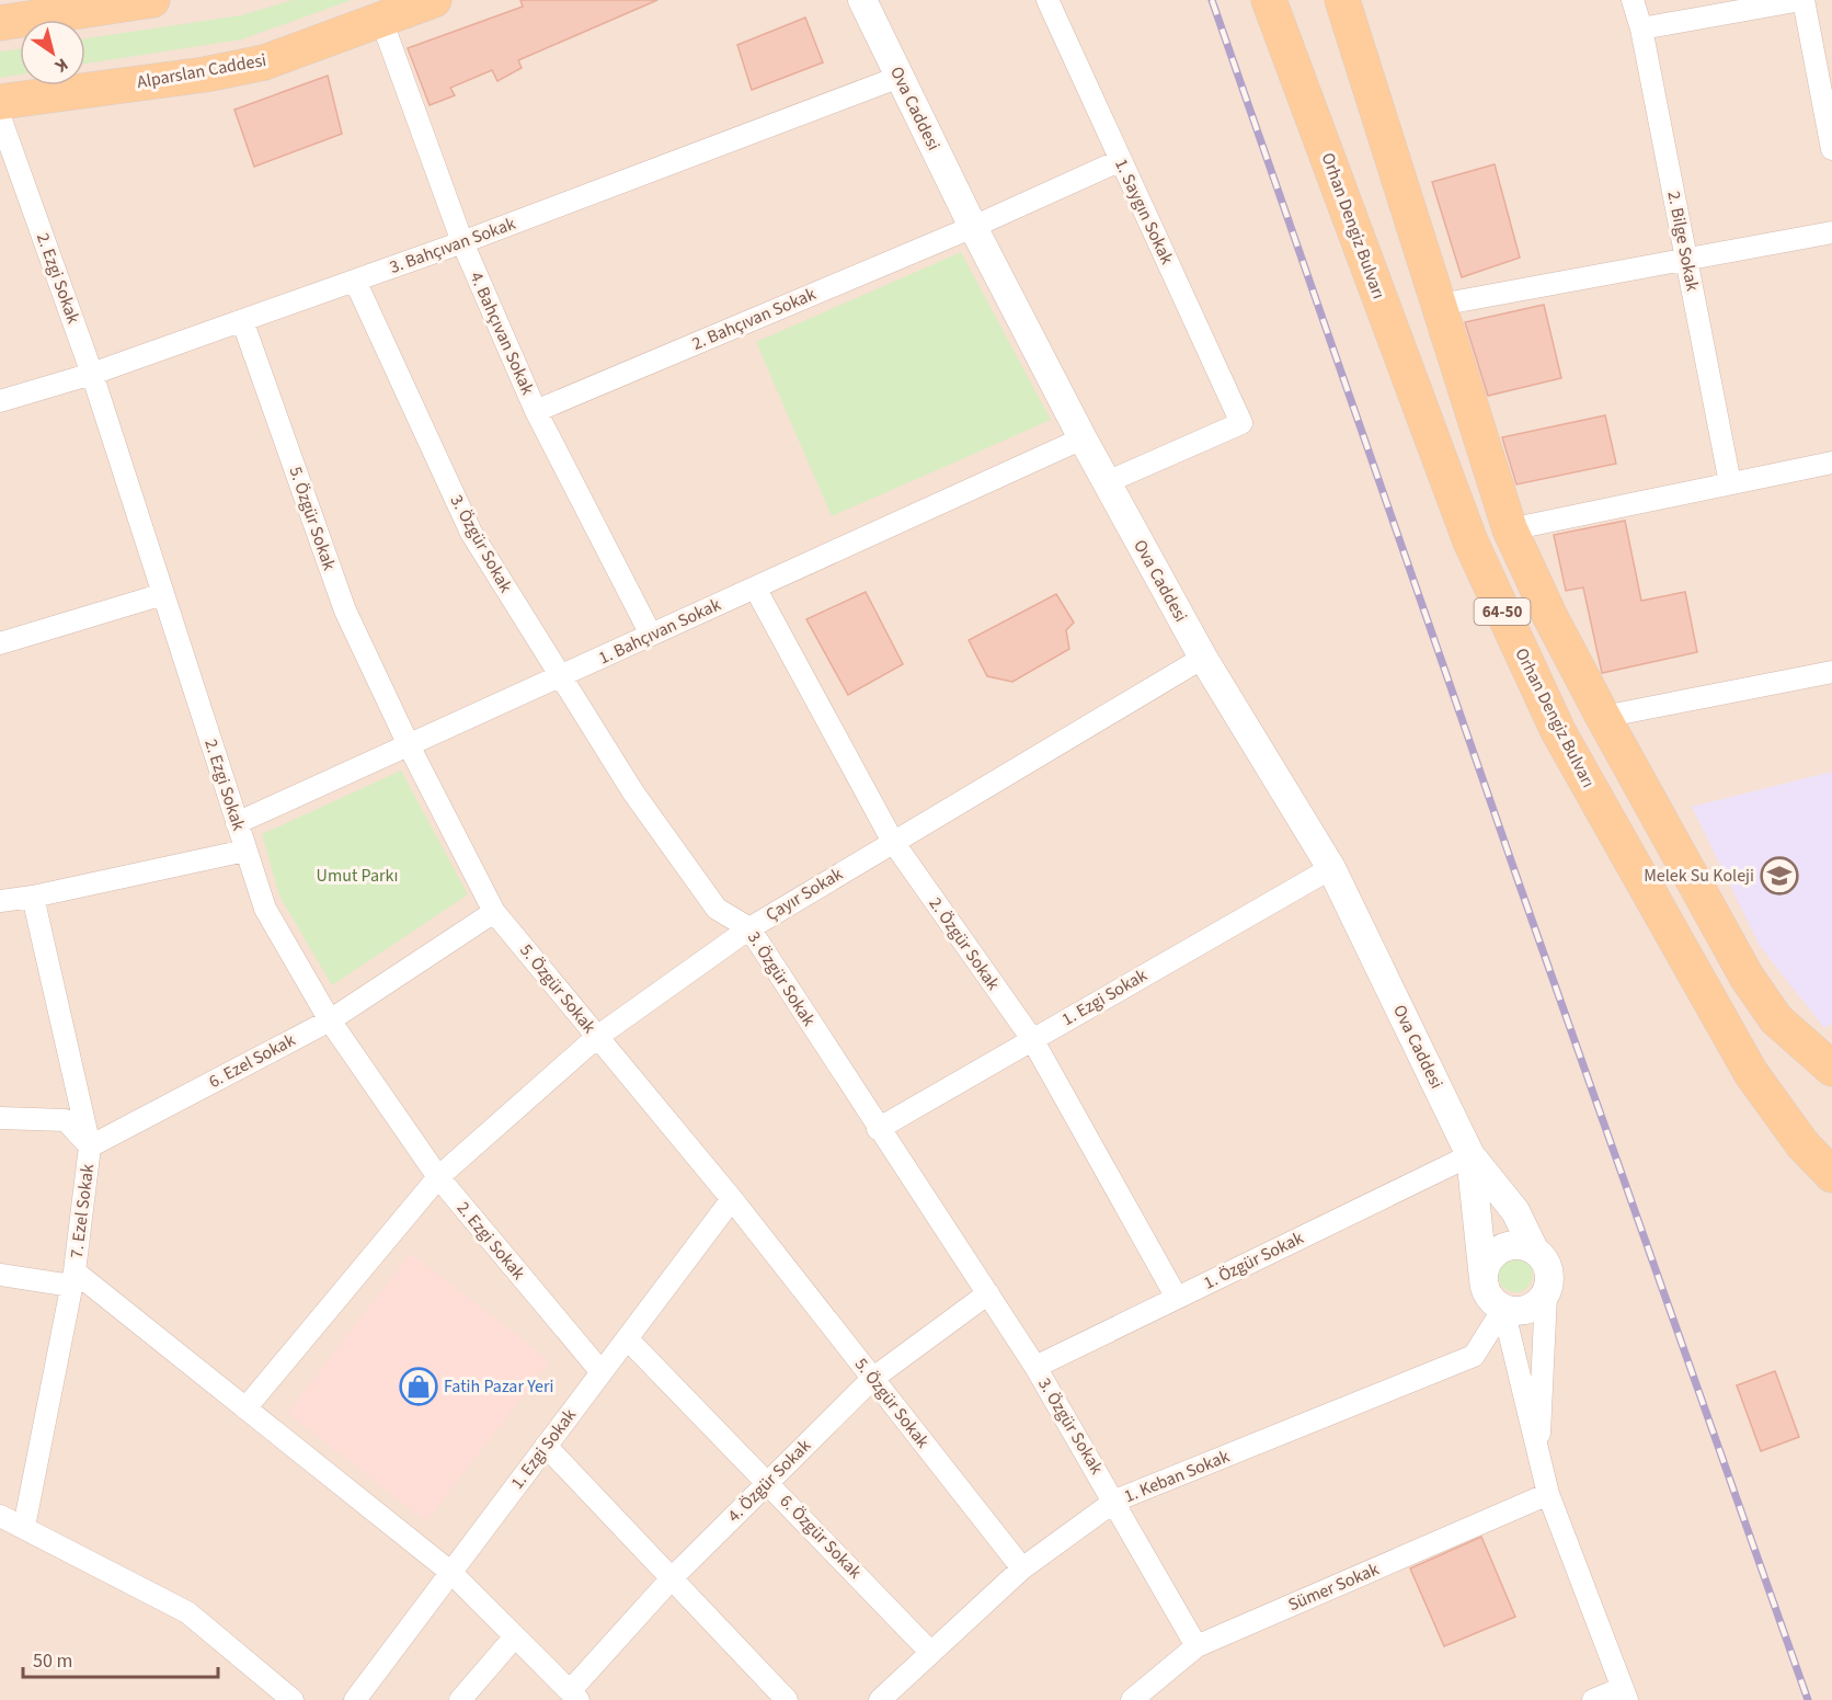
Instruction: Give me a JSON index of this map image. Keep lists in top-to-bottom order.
{
  "streets": {
    "main road": ["Alparslan Caddesi", "Orhan Dengiz Bulvarı", "64-50"],
    "street": [
      "Ova Caddesi",
      "1. Saygın Sokak",
      "2. Bilge Sokak",
      "3. Bahçıvan Sokak",
      "2. Ezgi Sokak",
      "2. Bahçıvan Sokak",
      "4. Bahçıvan Sokak",
      "5. Özgür Sokak",
      "3. Özgür Sokak",
      "1. Bahçıvan Sokak",
      "Çayır Sokak",
      "2. Özgür Sokak",
      "1. Ezgi Sokak",
      "6. Ezel Sokak",
      "7. Ezel Sokak",
      "1. Özgür Sokak",
      "1. Keban Sokak",
      "4. Özgür Sokak",
      "6. Özgür Sokak",
      "Sümer Sokak"
    ]
  },
  "crossings": [
    ["Alparslan Caddesi", "4. Bahçıvan Sokak"],
    ["Ova Caddesi", "1. Saygın Sokak"],
    ["Ova Caddesi", "3. Bahçıvan Sokak"],
    ["Ova Caddesi", "2. Bahçıvan Sokak"],
    ["Ova Caddesi", "1. Bahçıvan Sokak"],
    ["Ova Caddesi", "Çayır Sokak"],
    ["Ova Caddesi", "1. Ezgi Sokak"],
    ["Ova Caddesi", "1. Özgür Sokak"],
    ["1. Saygın Sokak", "2. Bahçıvan Sokak"],
    ["3. Bahçıvan Sokak", "2. Ezgi Sokak"],
    ["3. Bahçıvan Sokak", "4. Bahçıvan Sokak"],
    ["3. Bahçıvan Sokak", "5. Özgür Sokak"],
    ["3. Bahçıvan Sokak", "3. Özgür Sokak"],
    ["2. Ezgi Sokak", "1. Bahçıvan Sokak"],
    ["2. Ezgi Sokak", "Çayır Sokak"],
    ["2. Ezgi Sokak", "1. Ezgi Sokak"],
    ["2. Ezgi Sokak", "6. Ezel Sokak"],
    ["2. Bahçıvan Sokak", "4. Bahçıvan Sokak"],
    ["4. Bahçıvan Sokak", "1. Bahçıvan Sokak"],
    ["5. Özgür Sokak", "1. Bahçıvan Sokak"],
    ["5. Özgür Sokak", "Çayır Sokak"],
    ["5. Özgür Sokak", "1. Ezgi Sokak"],
    ["5. Özgür Sokak", "6. Ezel Sokak"],
    ["5. Özgür Sokak", "1. Keban Sokak"],
    ["5. Özgür Sokak", "4. Özgür Sokak"],
    ["3. Özgür Sokak", "1. Bahçıvan Sokak"],
    ["3. Özgür Sokak", "Çayır Sokak"],
    ["3. Özgür Sokak", "1. Ezgi Sokak"],
    ["3. Özgür Sokak", "1. Özgür Sokak"],
    ["3. Özgür Sokak", "1. Keban Sokak"],
    ["3. Özgür Sokak", "4. Özgür Sokak"],
    ["3. Özgür Sokak", "Sümer Sokak"],
    ["1. Bahçıvan Sokak", "2. Özgür Sokak"],
    ["Çayır Sokak", "2. Özgür Sokak"],
    ["2. Özgür Sokak", "1. Ezgi Sokak"],
    ["2. Özgür Sokak", "1. Özgür Sokak"],
    ["1. Ezgi Sokak", "6. Özgür Sokak"],
    ["6. Ezel Sokak", "7. Ezel Sokak"],
    ["1. Keban Sokak", "6. Özgür Sokak"],
    ["4. Özgür Sokak", "6. Özgür Sokak"]
  ],
  "parks": ["Umut Parkı"],
  "places": {
    "school or university": ["Melek Su Koleji"],
    "shop": ["Fatih Pazar Yeri"]
  },
  "scale_bar": "50 m",
  "north": "bottom right"
}
